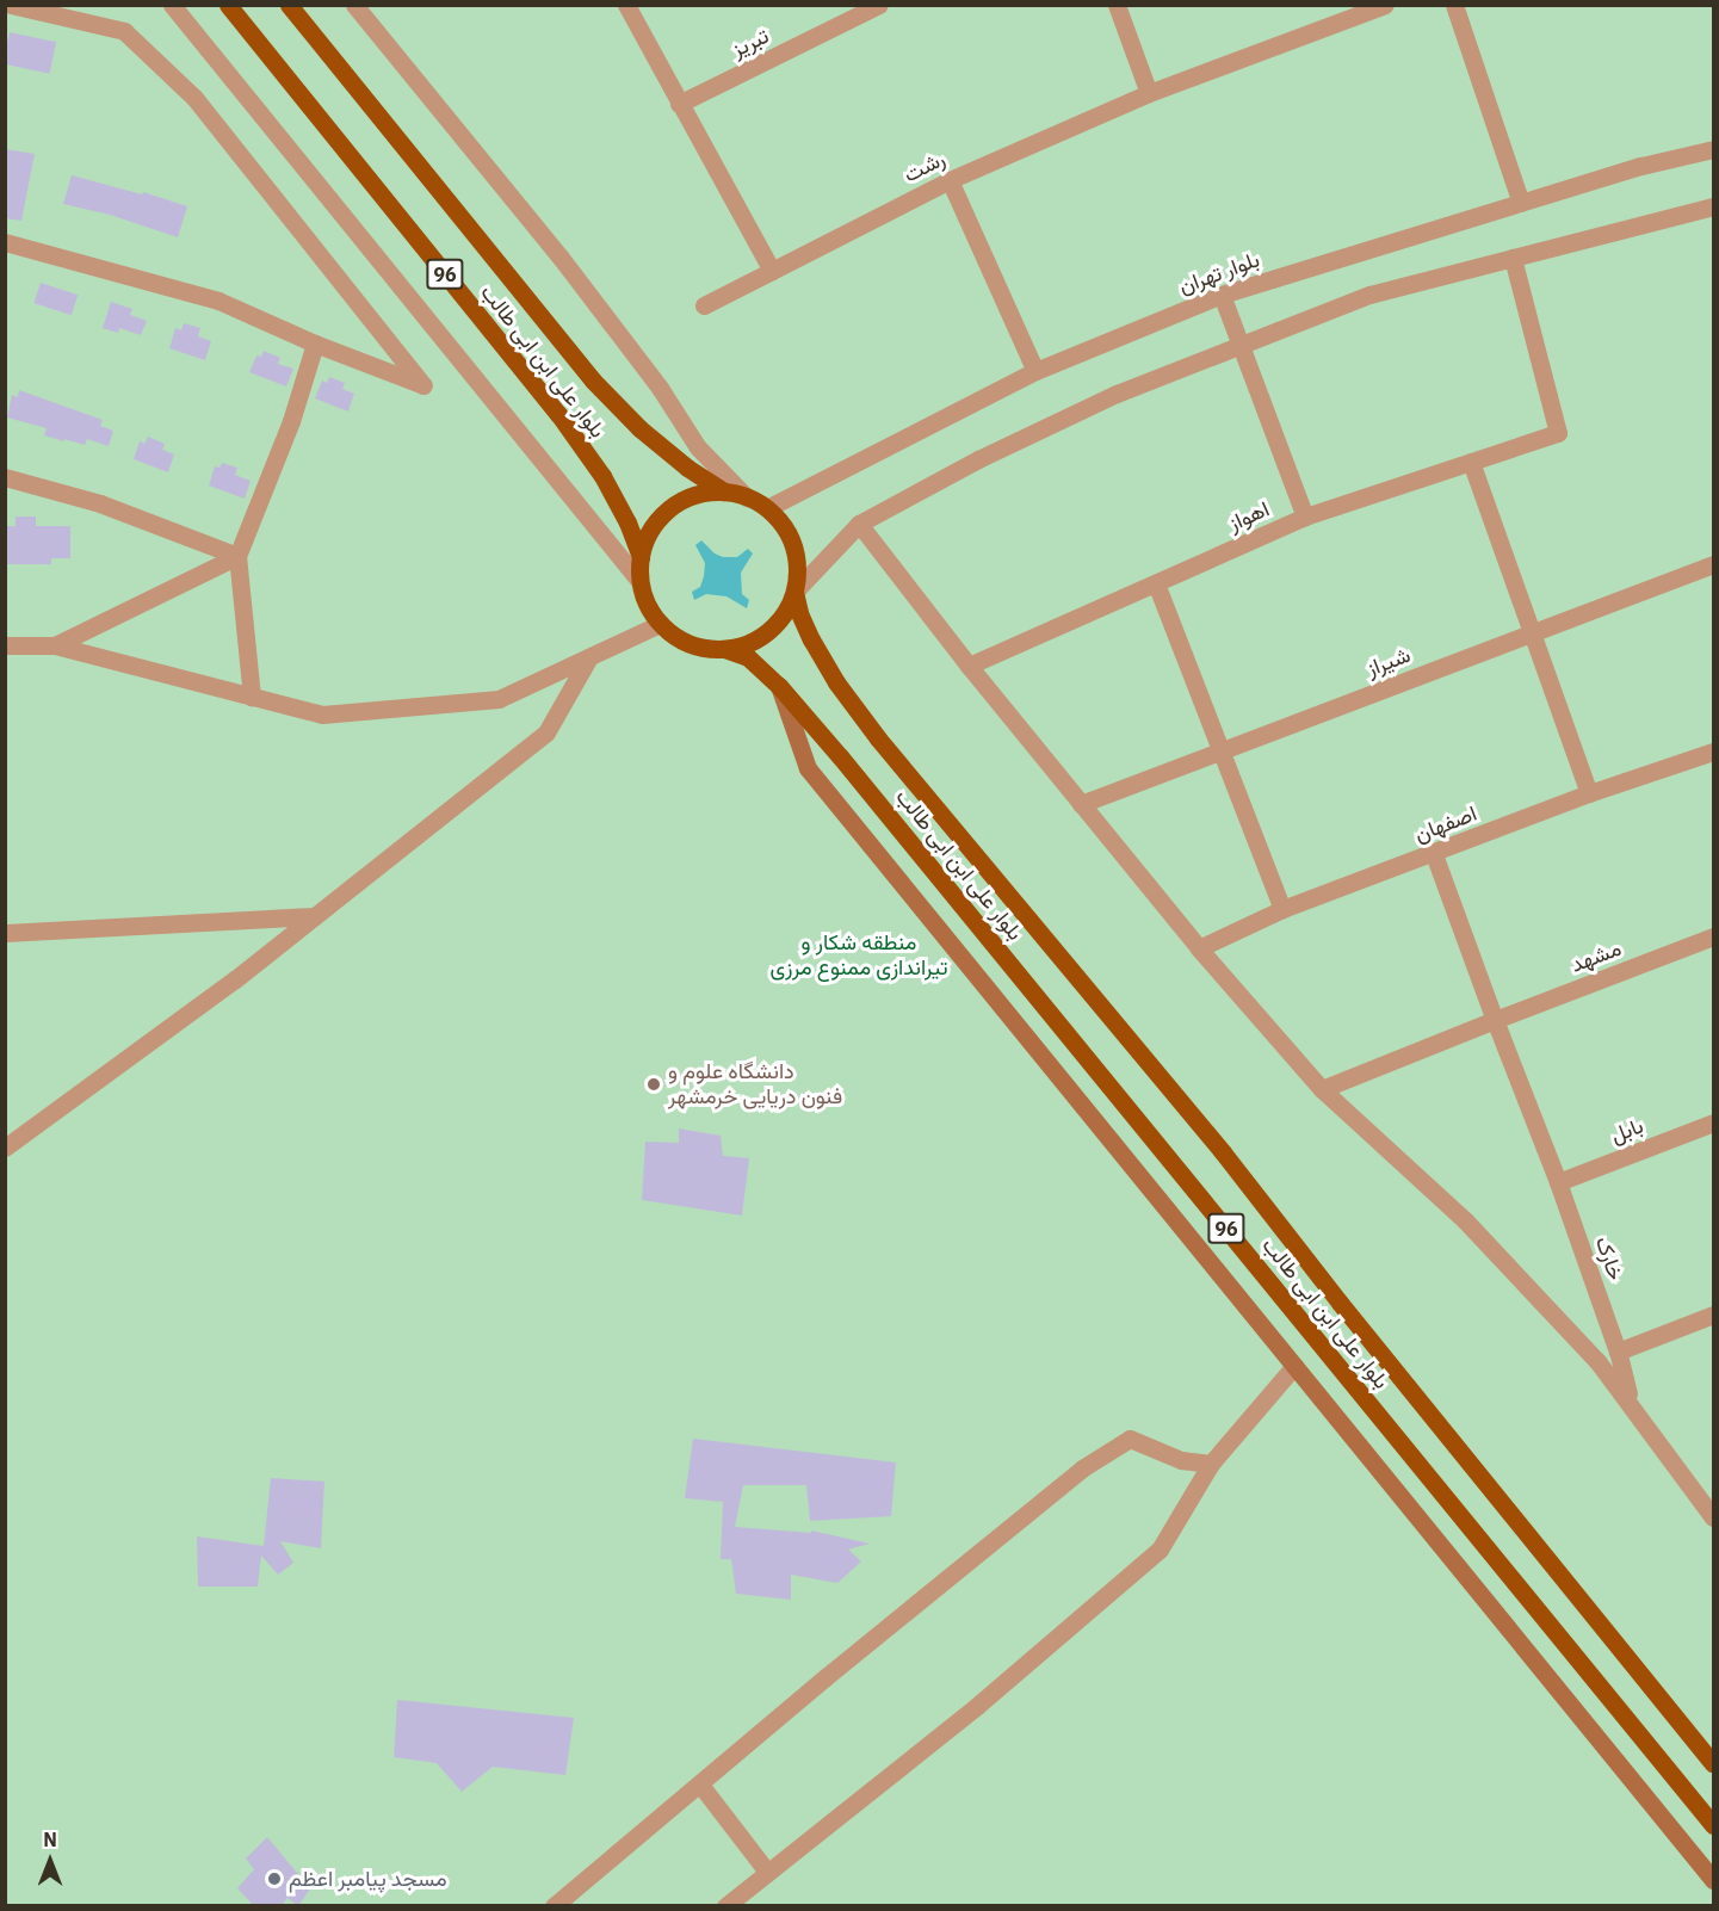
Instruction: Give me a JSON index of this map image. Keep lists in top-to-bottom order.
{
  "streets": {
    "main road": ["96", "بلوار علی ابن ابی طالب"],
    "street": [
      "تبریز",
      "رشت",
      "بلوار تهران",
      "اهواز",
      "شیراز",
      "اصفهان",
      "مشهد",
      "بابل",
      "خارک"
    ]
  },
  "crossings": [
    ["بلوار تهران", "96"],
    ["بلوار تهران", "بلوار علی ابن ابی طالب"],
    ["96", "بلوار علی ابن ابی طالب"],
    ["مشهد", "خارک"],
    ["بابل", "خارک"]
  ],
  "parks": ["منطقه شکار و تیراندازی ممنوع مرزی"],
  "places": ["دانشگاه علوم و فنون دریایی خرمشهر", "مسجد پیامبر اعظم"],
  "north": "top"
}
